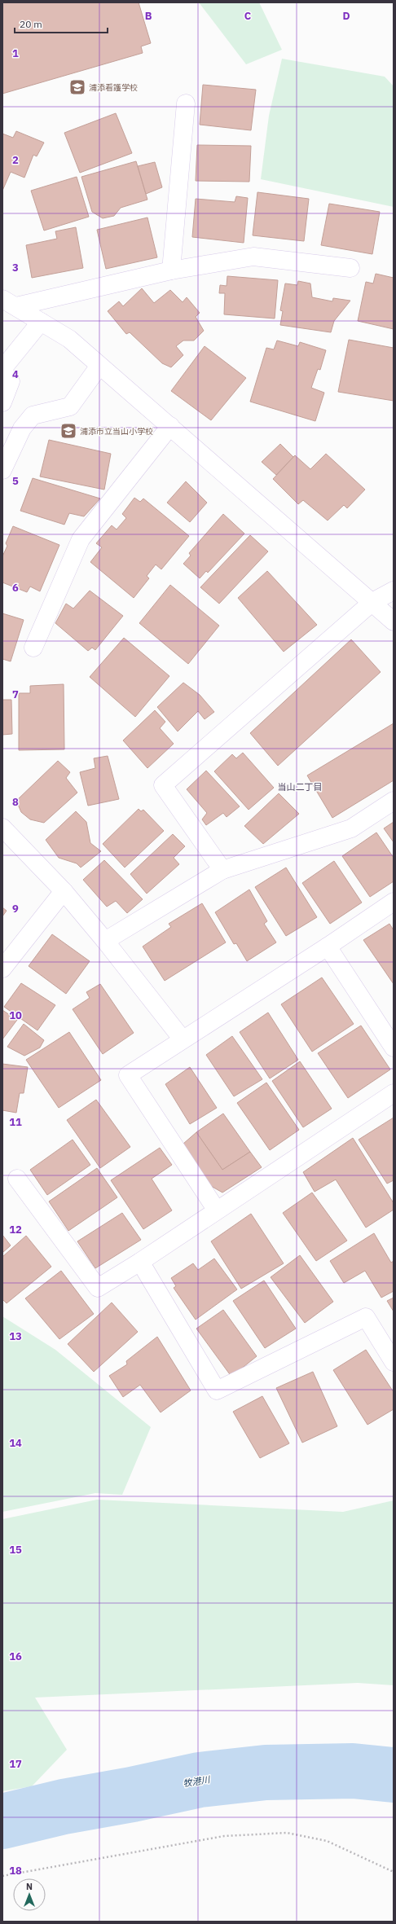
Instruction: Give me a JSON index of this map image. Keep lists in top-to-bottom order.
{
  "districts": ["当山二丁目"],
  "water": ["牧港川"],
  "places": {
    "school or university": ["浦添看護学校", "浦添市立当山小学校"]
  },
  "scale_bar": "20 m",
  "north": "top",
  "grid": {
    "columns": ["B", "C", "D"],
    "rows": [
      "1",
      "2",
      "3",
      "4",
      "5",
      "6",
      "7",
      "8",
      "9",
      "10",
      "11",
      "12",
      "13",
      "14",
      "15",
      "16",
      "17",
      "18"
    ]
  }
}
